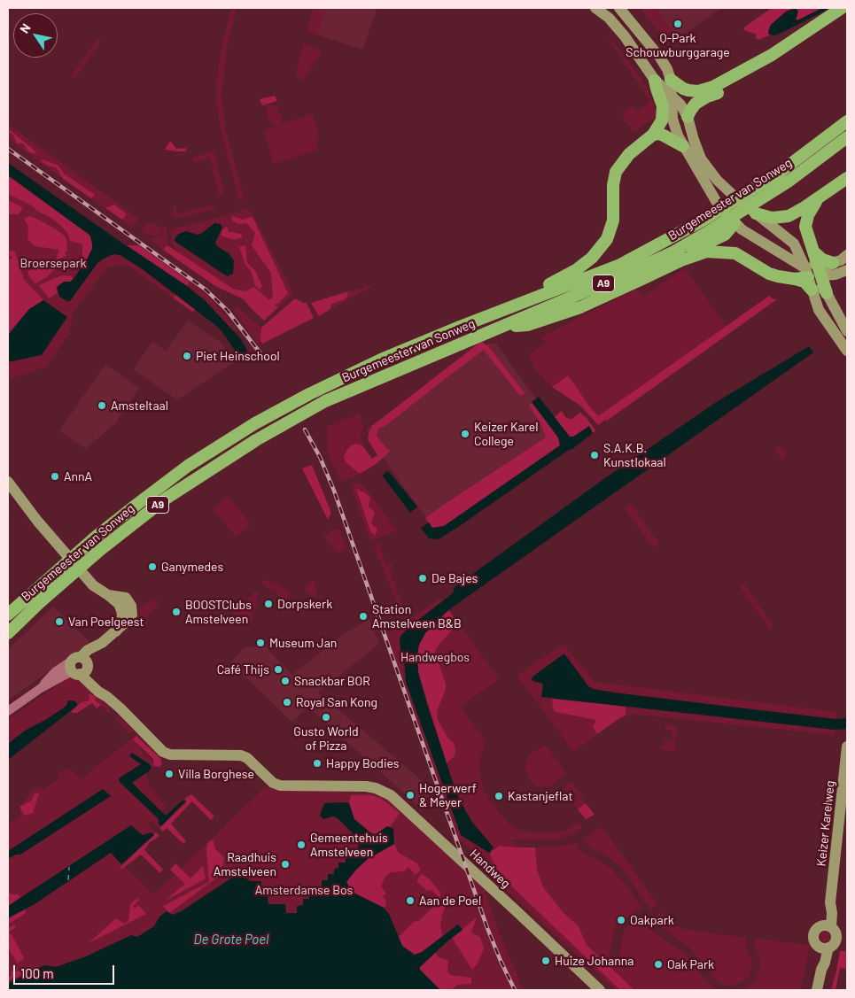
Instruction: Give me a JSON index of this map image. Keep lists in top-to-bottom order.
{
  "streets": {
    "highway": ["Burgemeester van Sonweg", "A9"],
    "main road": ["Keizer Karelweg", "Handweg"]
  },
  "crossings": [
    ["Burgemeester van Sonweg", "A9"]
  ],
  "water": ["De Grote Poel"],
  "parks": ["Broersepark", "Handwegbos", "Amsterdamse Bos"],
  "places": [
    "Q-Park Schouwburggarage",
    "Piet Heinschool",
    "Amsteltaal",
    "Keizer Karel College",
    "S.A.K.B. Kunstlokaal",
    "AnnA",
    "Ganymedes",
    "De Bajes",
    "Dorpskerk",
    "BOOSTClubs Amstelveen",
    "Station Amstelveen B&B",
    "Van Poelgeest",
    "Museum Jan",
    "Café Thijs",
    "Snackbar BOR",
    "Royal San Kong",
    "Gusto World of Pizza",
    "Happy Bodies",
    "Villa Borghese",
    "Hogerwerf & Meyer",
    "Kastanjeflat",
    "Gemeentehuis Amstelveen",
    "Raadhuis Amstelveen",
    "Aan de Poel",
    "Oakpark",
    "Huize Johanna",
    "Oak Park"
  ],
  "scale_bar": "100 m",
  "north": "top left"
}
